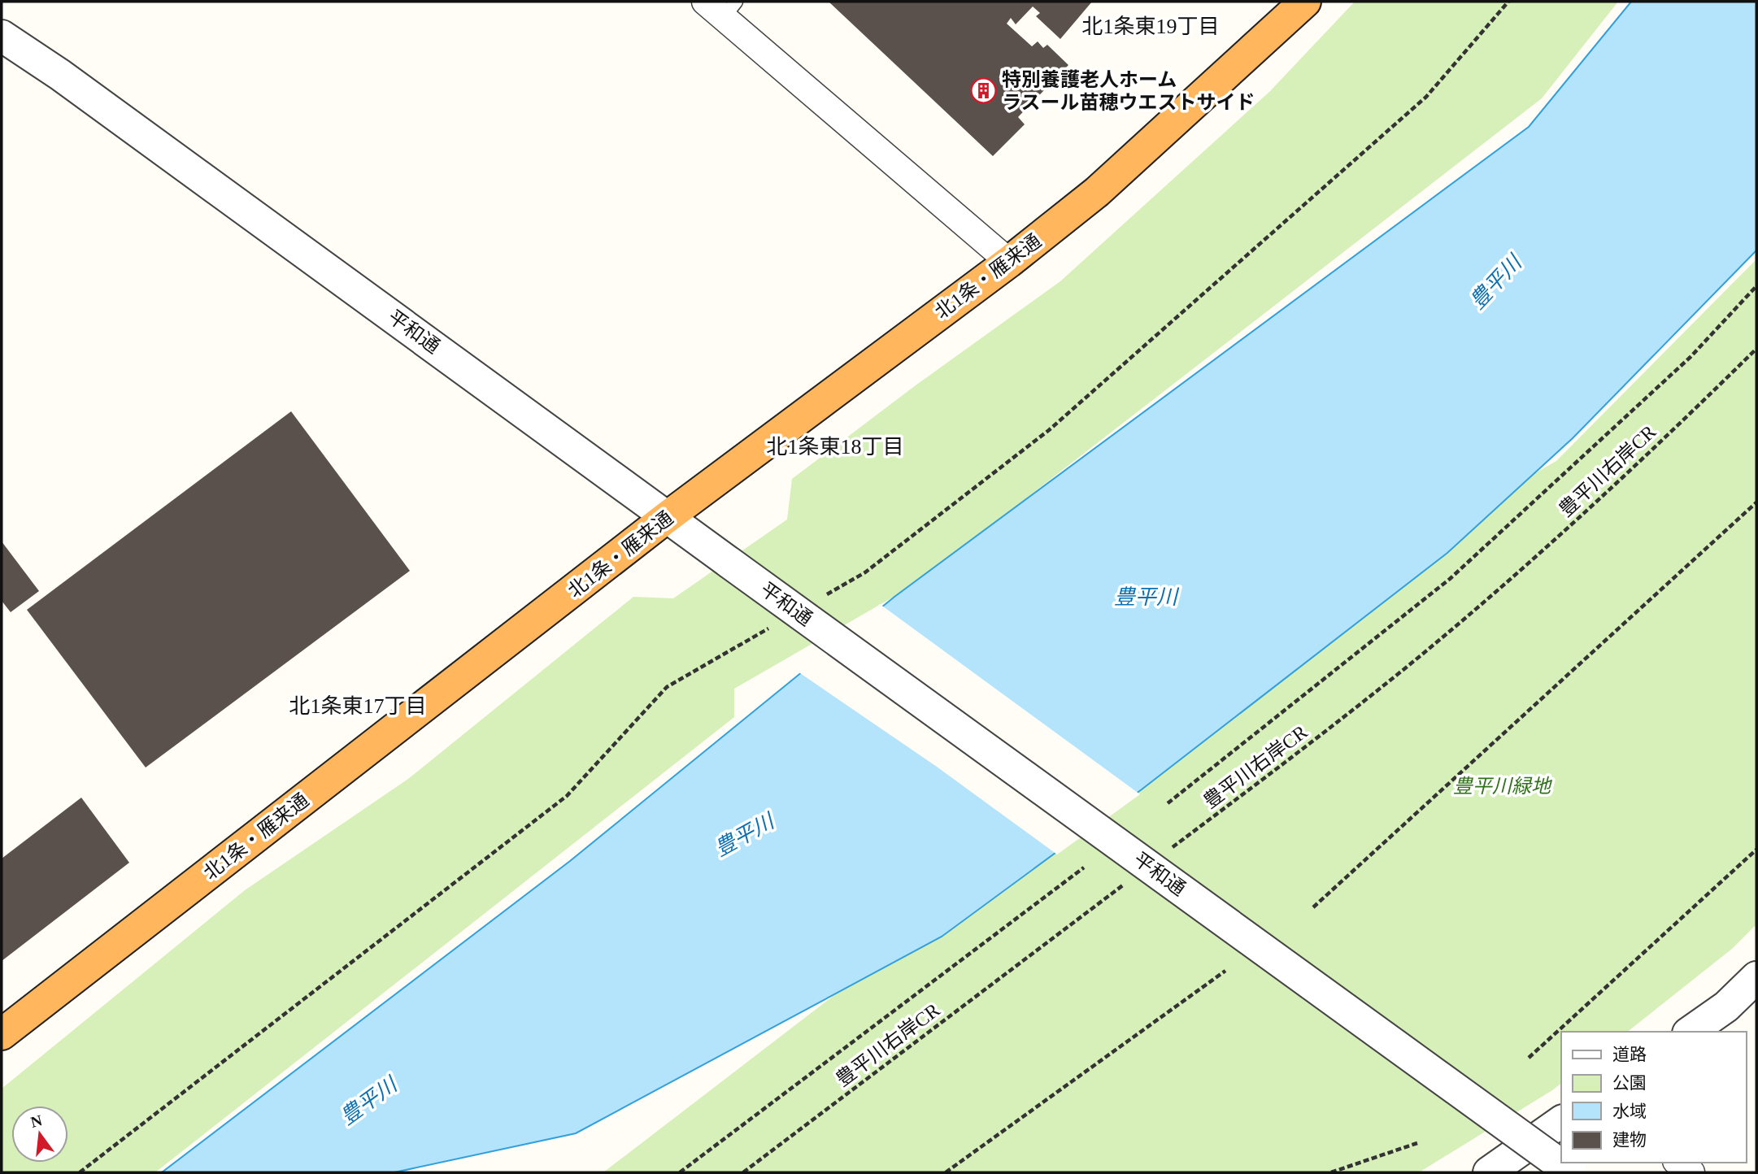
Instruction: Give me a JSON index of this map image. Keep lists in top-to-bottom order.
{
  "streets": {
    "highway": ["北1条・雁来通"],
    "street": ["平和通"],
    "path": ["豊平川右岸CR"]
  },
  "crossings": [
    ["北1条・雁来通", "平和通"]
  ],
  "districts": ["北1条東19丁目", "北1条東18丁目", "北1条東17丁目"],
  "water": ["豊平川"],
  "parks": ["豊平川緑地"],
  "places": {
    "building": ["特別養護老人ホーム ラスール苗穂ウエストサイド"]
  },
  "legend": [
    "道路",
    "公園",
    "水域",
    "建物"
  ],
  "north": "top"
}
